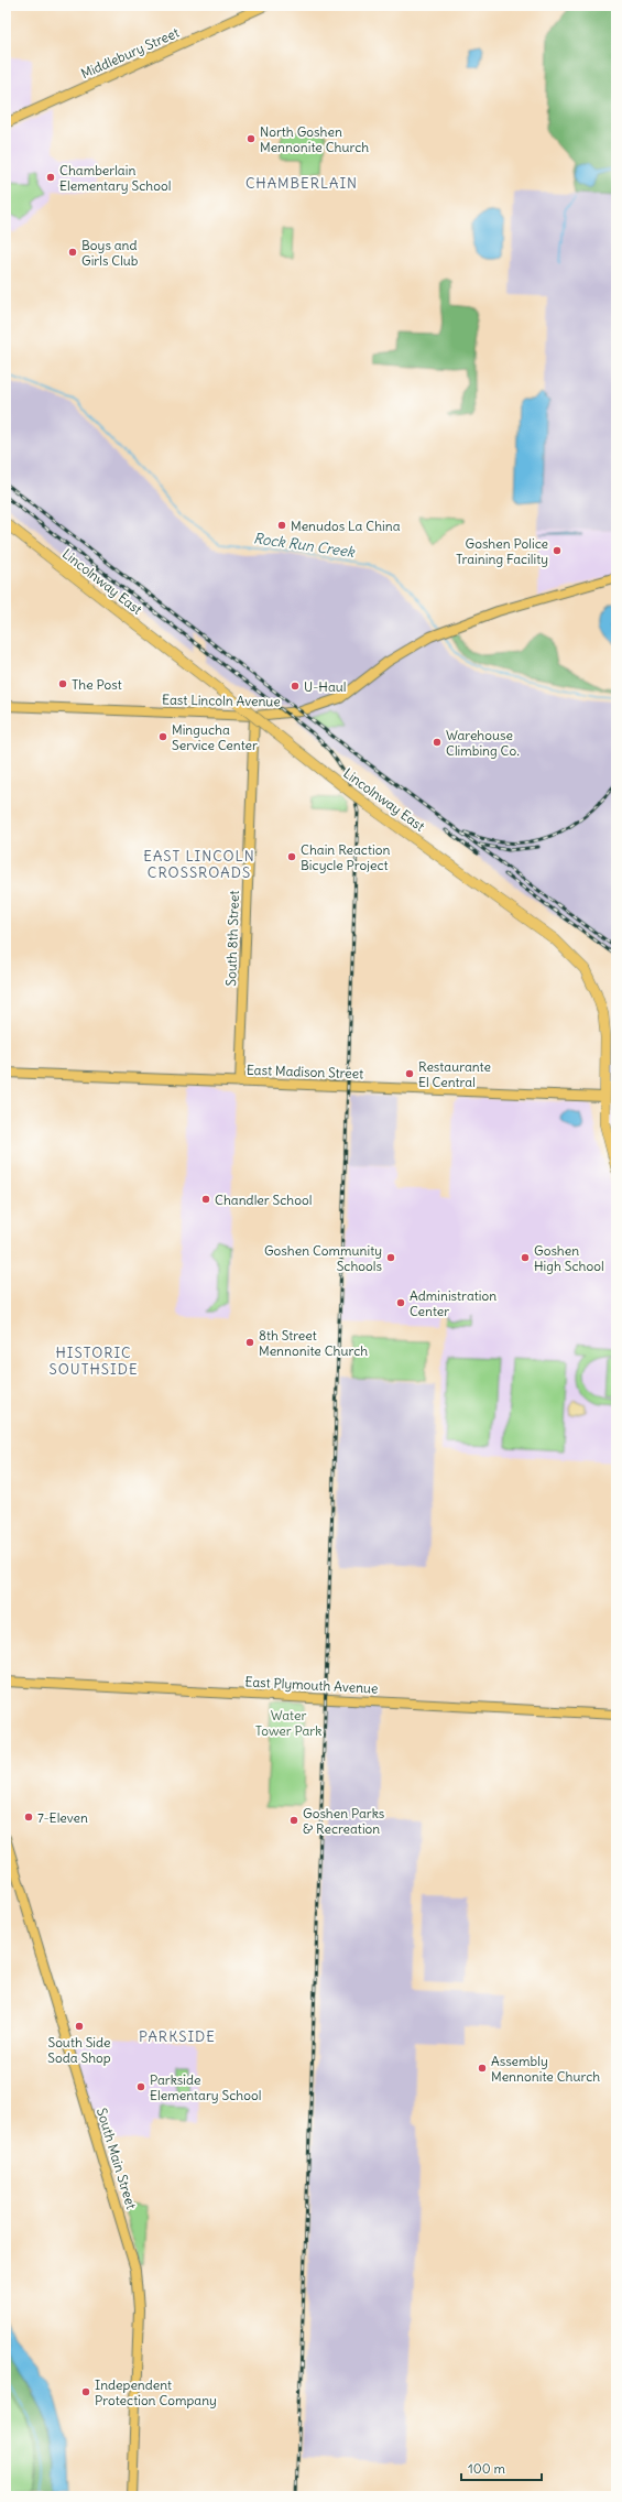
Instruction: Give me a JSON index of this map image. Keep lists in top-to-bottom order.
{
  "streets": {
    "highway": ["Lincolnway East"],
    "main road": [
      "Middlebury Street",
      "East Lincoln Avenue",
      "South 8th Street",
      "East Madison Street",
      "East Plymouth Avenue",
      "South Main Street"
    ]
  },
  "crossings": [
    ["Lincolnway East", "East Madison Street"],
    ["East Lincoln Avenue", "South 8th Street"],
    ["South 8th Street", "East Madison Street"]
  ],
  "districts": [
    "CHAMBERLAIN",
    "EAST LINCOLN CROSSROADS",
    "HISTORIC SOUTHSIDE",
    "PARKSIDE"
  ],
  "water": ["Rock Run Creek"],
  "parks": ["Water Tower Park"],
  "places": [
    "North Goshen Mennonite Church",
    "Chamberlain Elementary School",
    "Boys and Girls Club",
    "Menudos La China",
    "Goshen Police Training Facility",
    "The Post",
    "U-Haul",
    "Mingucha Service Center",
    "Warehouse Climbing Co.",
    "Chain Reaction Bicycle Project",
    "Restaurante El Central",
    "Chandler School",
    "Goshen Community Schools",
    "Goshen High School",
    "Administration Center",
    "8th Street Mennonite Church",
    "7-Eleven",
    "Goshen Parks & Recreation",
    "South Side Soda Shop",
    "Assembly Mennonite Church",
    "Parkside Elementary School",
    "Independent Protection Company"
  ],
  "scale_bar": "100 m"
}
